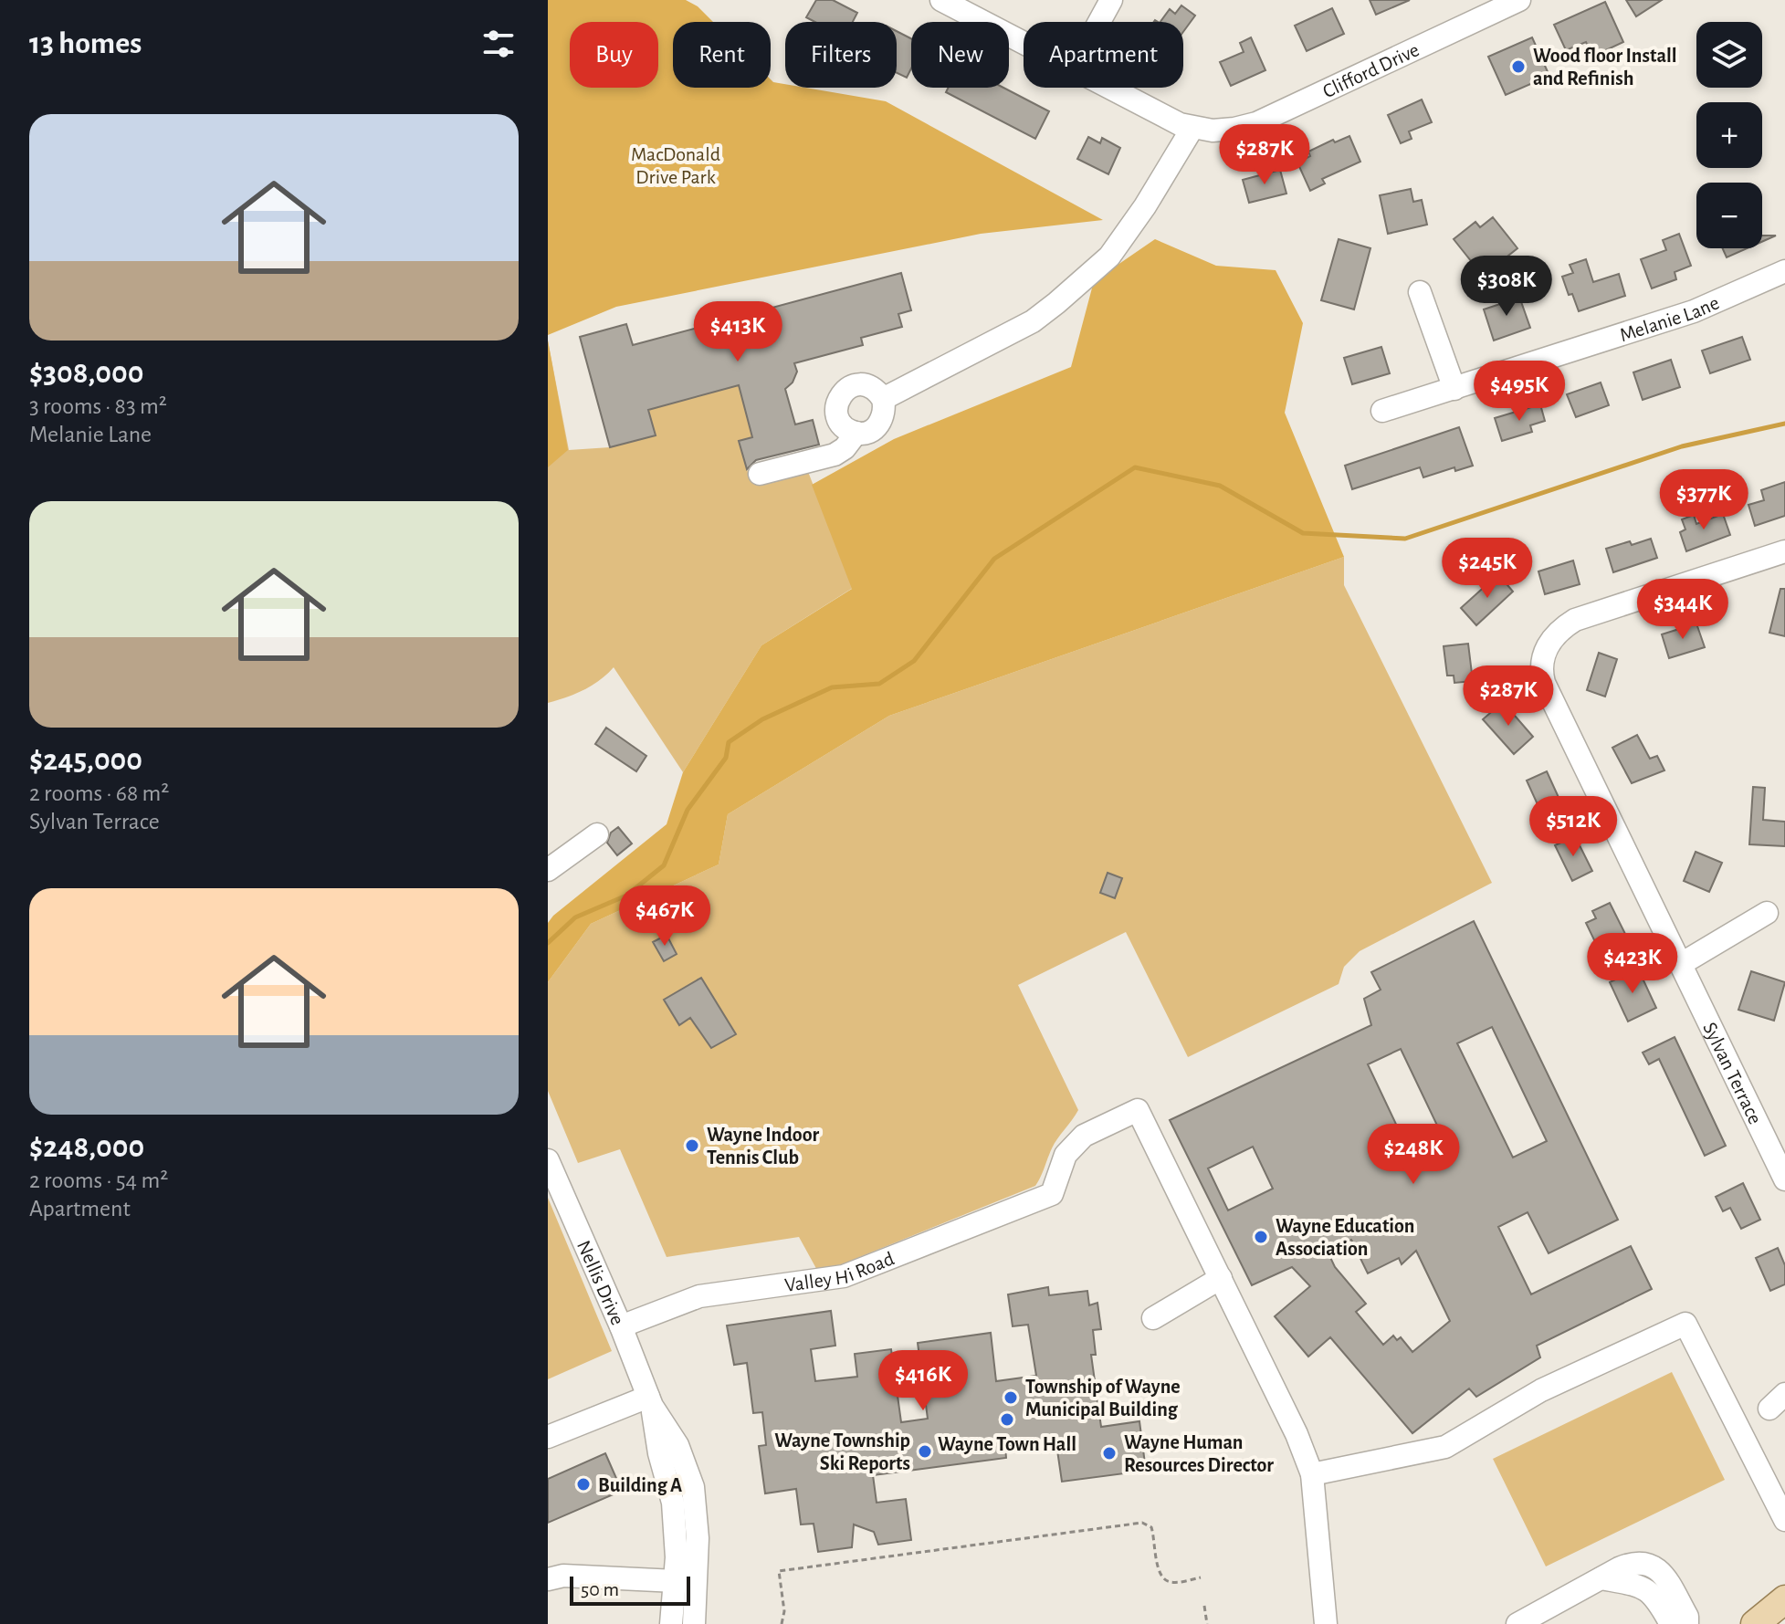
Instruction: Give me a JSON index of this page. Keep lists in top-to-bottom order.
{
  "streets": {
    "street": [
      "Clifford Drive",
      "Melanie Lane",
      "Sylvan Terrace",
      "Valley Hi Road",
      "Nellis Drive"
    ]
  },
  "crossings": [
    ["Valley Hi Road", "Nellis Drive"]
  ],
  "parks": ["MacDonald Drive Park"],
  "places": [
    "Wood floor Install and Refinish",
    "Wayne Indoor Tennis Club",
    "Wayne Education Association",
    "Township of Wayne Municipal Building",
    "Wayne Town Hall",
    "Wayne Township Ski Reports",
    "Wayne Human Resources Director",
    "Building A"
  ],
  "scale_bar": "50 m",
  "page": {
    "heading": "13 homes",
    "map_buttons": ["+", "−"],
    "chip": [
      "Buy",
      "Rent",
      "Filters",
      "New",
      "Apartment"
    ],
    "list": [
      {
        "name": "$308,000",
        "note": "3 rooms · 83 m² · Melanie Lane"
      },
      {
        "name": "$245,000",
        "note": "2 rooms · 68 m² · Sylvan Terrace"
      },
      {
        "name": "$248,000",
        "note": "2 rooms · 54 m² · Apartment"
      }
    ],
    "price": [
      "$287K",
      "$308K",
      "$413K",
      "$495K",
      "$377K",
      "$245K",
      "$344K",
      "$287K",
      "$512K",
      "$467K",
      "$423K",
      "$248K",
      "$416K"
    ],
    "scale": "50 m"
  }
}
